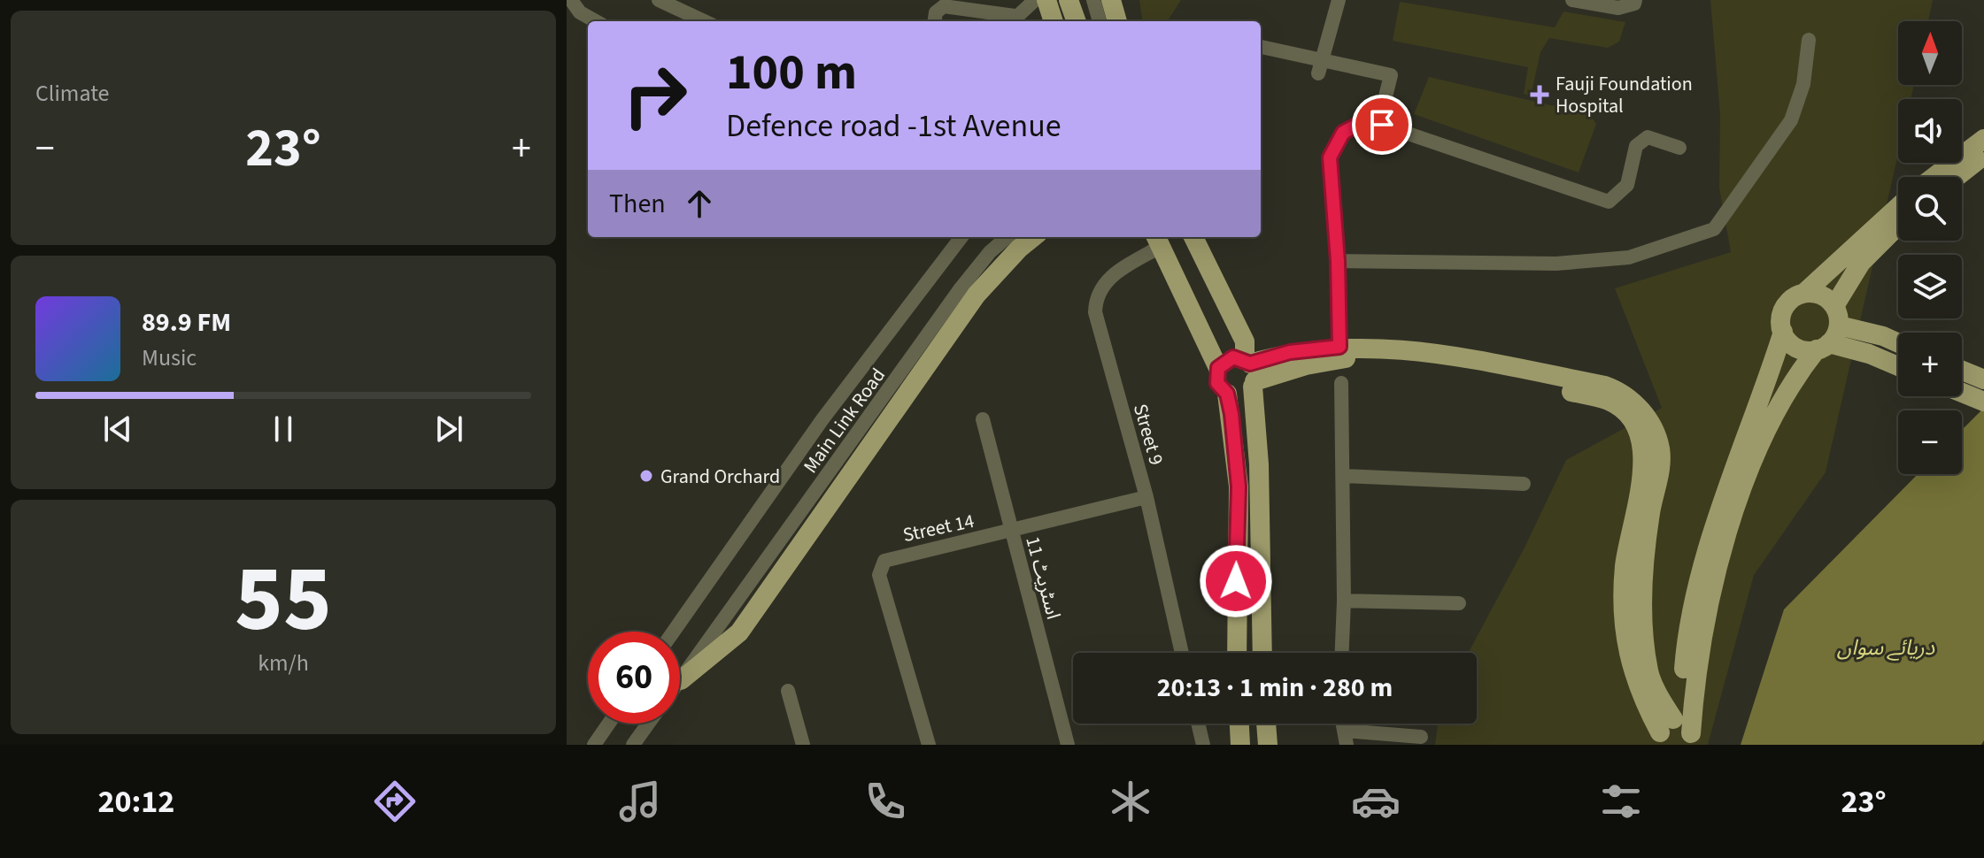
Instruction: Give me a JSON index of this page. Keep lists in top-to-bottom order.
{
  "streets": {
    "street": [
      "Main Link Road",
      "Street 9",
      "Street 14",
      "اسٹریٹ 11"
    ]
  },
  "crossings": [
    ["Street 9", "Street 14"],
    ["Street 14", "اسٹریٹ 11"]
  ],
  "water": ["دریائے سواں"],
  "places": {
    "health": ["Fauji Foundation Hospital"],
    "other": ["Grand Orchard"]
  },
  "north": "top",
  "page": {
    "tile": [
      "Climate",
      ["55", "km/h"]
    ],
    "map_buttons": ["+", "−"],
    "turn": ["100 m", "Defence road -1st Avenue"],
    "heat": ["−", "23°", "+"],
    "then": "Then",
    "song": ["89.9 FM", "Music"],
    "limit": "60",
    "trip": "20:13 · 1 min · 280 m",
    "tabs": ["20:12", "23°"]
  }
}
